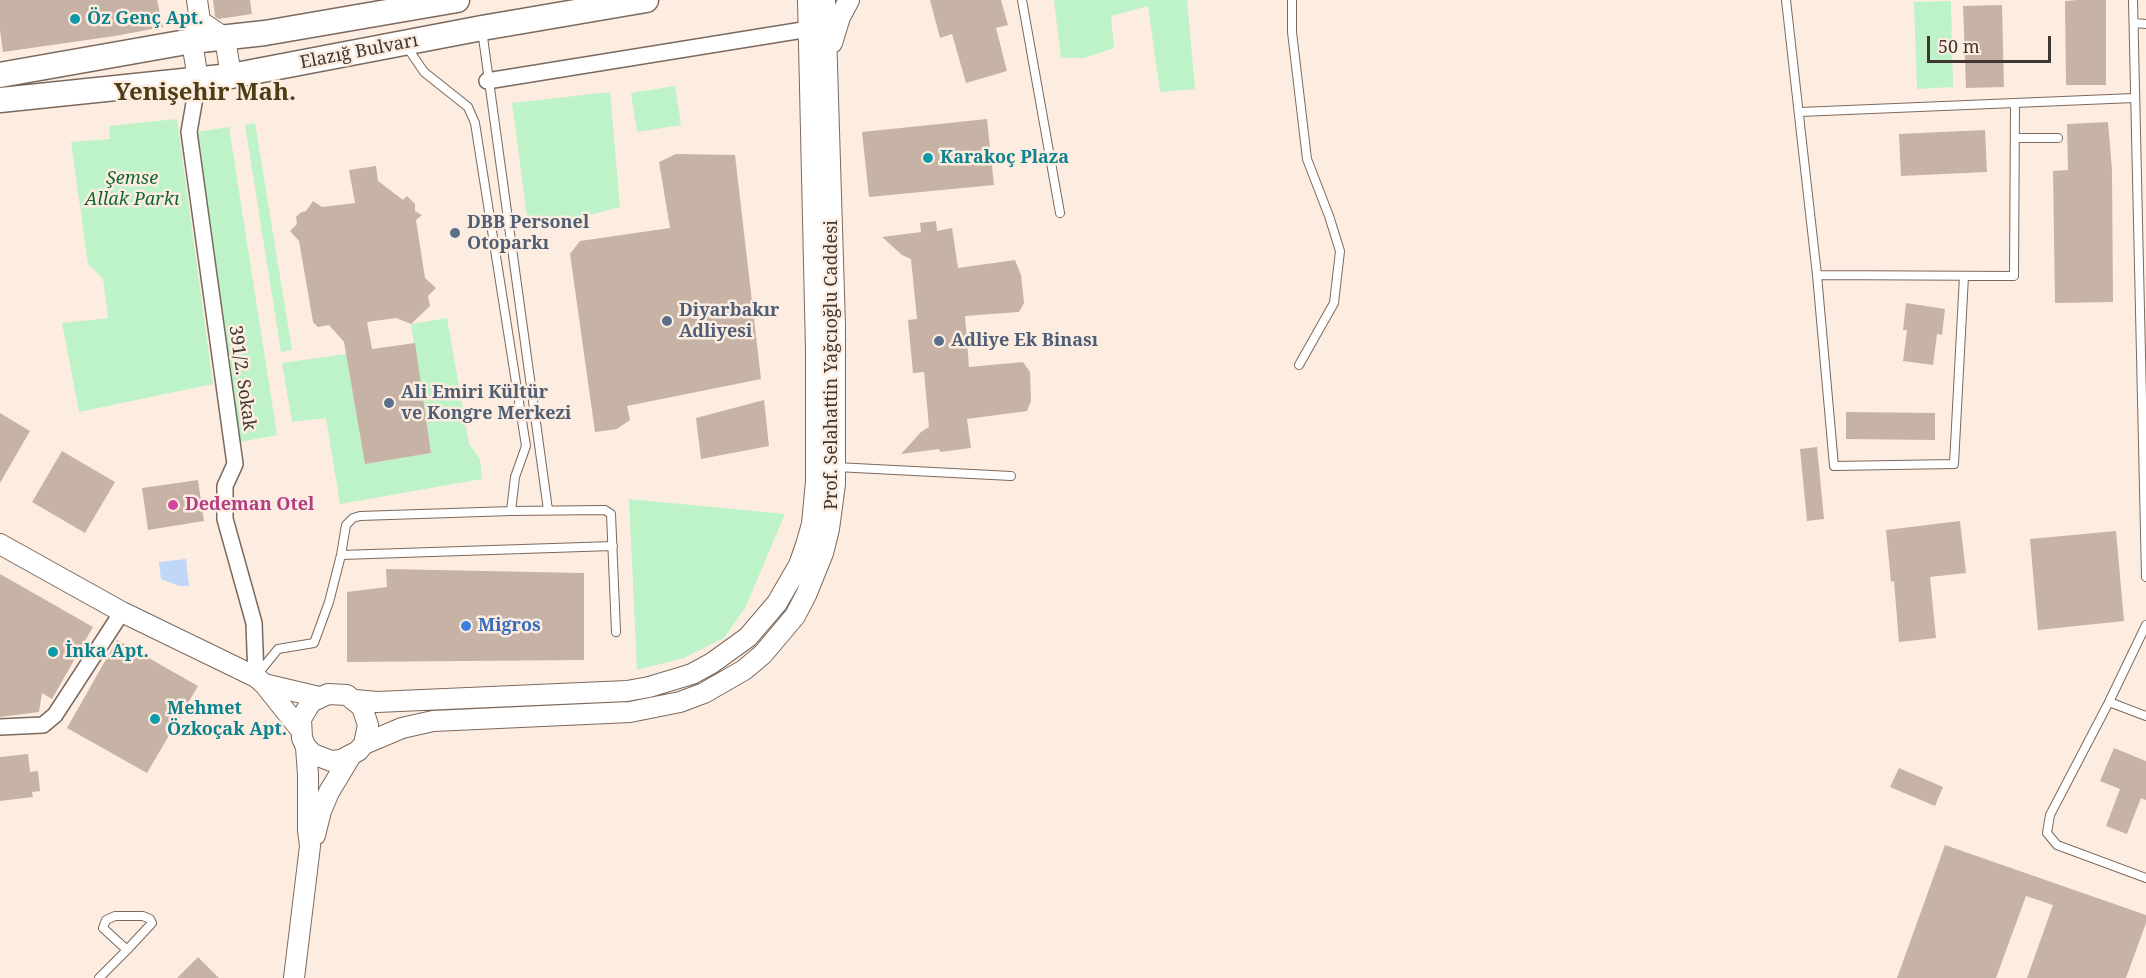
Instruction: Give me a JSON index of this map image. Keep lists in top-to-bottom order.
{
  "streets": {
    "main road": ["Elazığ Bulvarı"],
    "street": ["Prof. Selahattin Yağcıoğlu Caddesi", "391/2. Sokak"]
  },
  "crossings": [
    ["Elazığ Bulvarı", "391/2. Sokak"]
  ],
  "districts": ["Yenişehir Mah."],
  "parks": ["Şemse Allak Parkı"],
  "places": [
    "Öz Genç Apt.",
    "Karakoç Plaza",
    "DBB Personel Otoparkı",
    "Diyarbakır Adliyesi",
    "Adliye Ek Binası",
    "Ali Emiri Kültür ve Kongre Merkezi",
    "Dedeman Otel",
    "Migros",
    "İnka Apt.",
    "Mehmet Özkoçak Apt."
  ],
  "scale_bar": "50 m"
}
